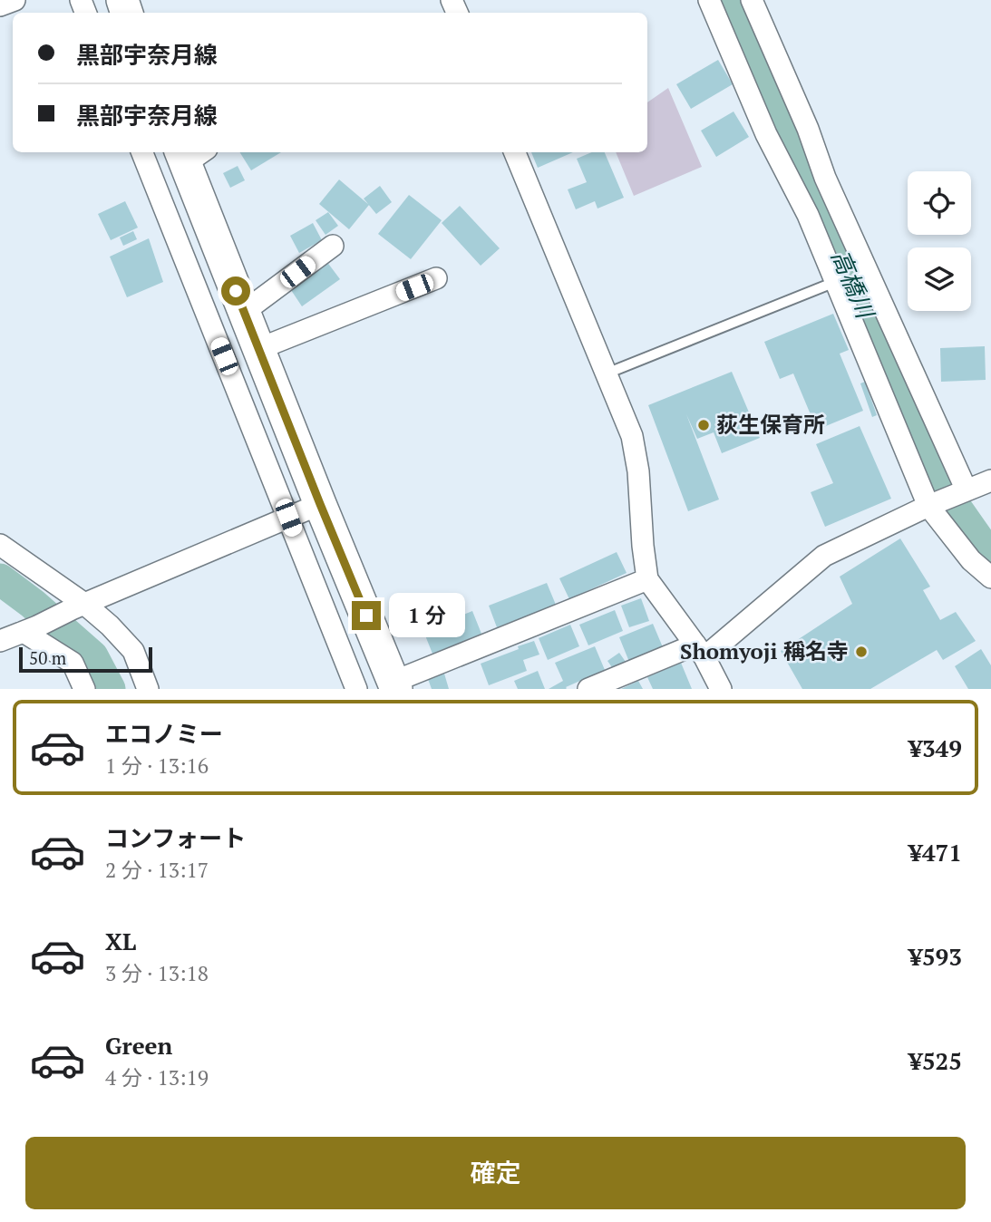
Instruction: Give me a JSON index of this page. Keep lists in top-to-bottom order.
{
  "water": ["高橋川"],
  "places": ["荻生保育所", "Shomyoji 稱名寺"],
  "scale_bar": "50 m",
  "page": {
    "banner": ["黒部宇奈月線", "黒部宇奈月線"],
    "bubble": "1 分",
    "scale": "50 m",
    "list": [
      {
        "name": "エコノミー",
        "note": "1 分 · 13:16",
        "value": "¥349"
      },
      {
        "name": "コンフォート",
        "note": "2 分 · 13:17",
        "value": "¥471"
      },
      {
        "name": "XL",
        "note": "3 分 · 13:18",
        "value": "¥593"
      },
      {
        "name": "Green",
        "note": "4 分 · 13:19",
        "value": "¥525"
      }
    ],
    "buttons": "確定"
  }
}
